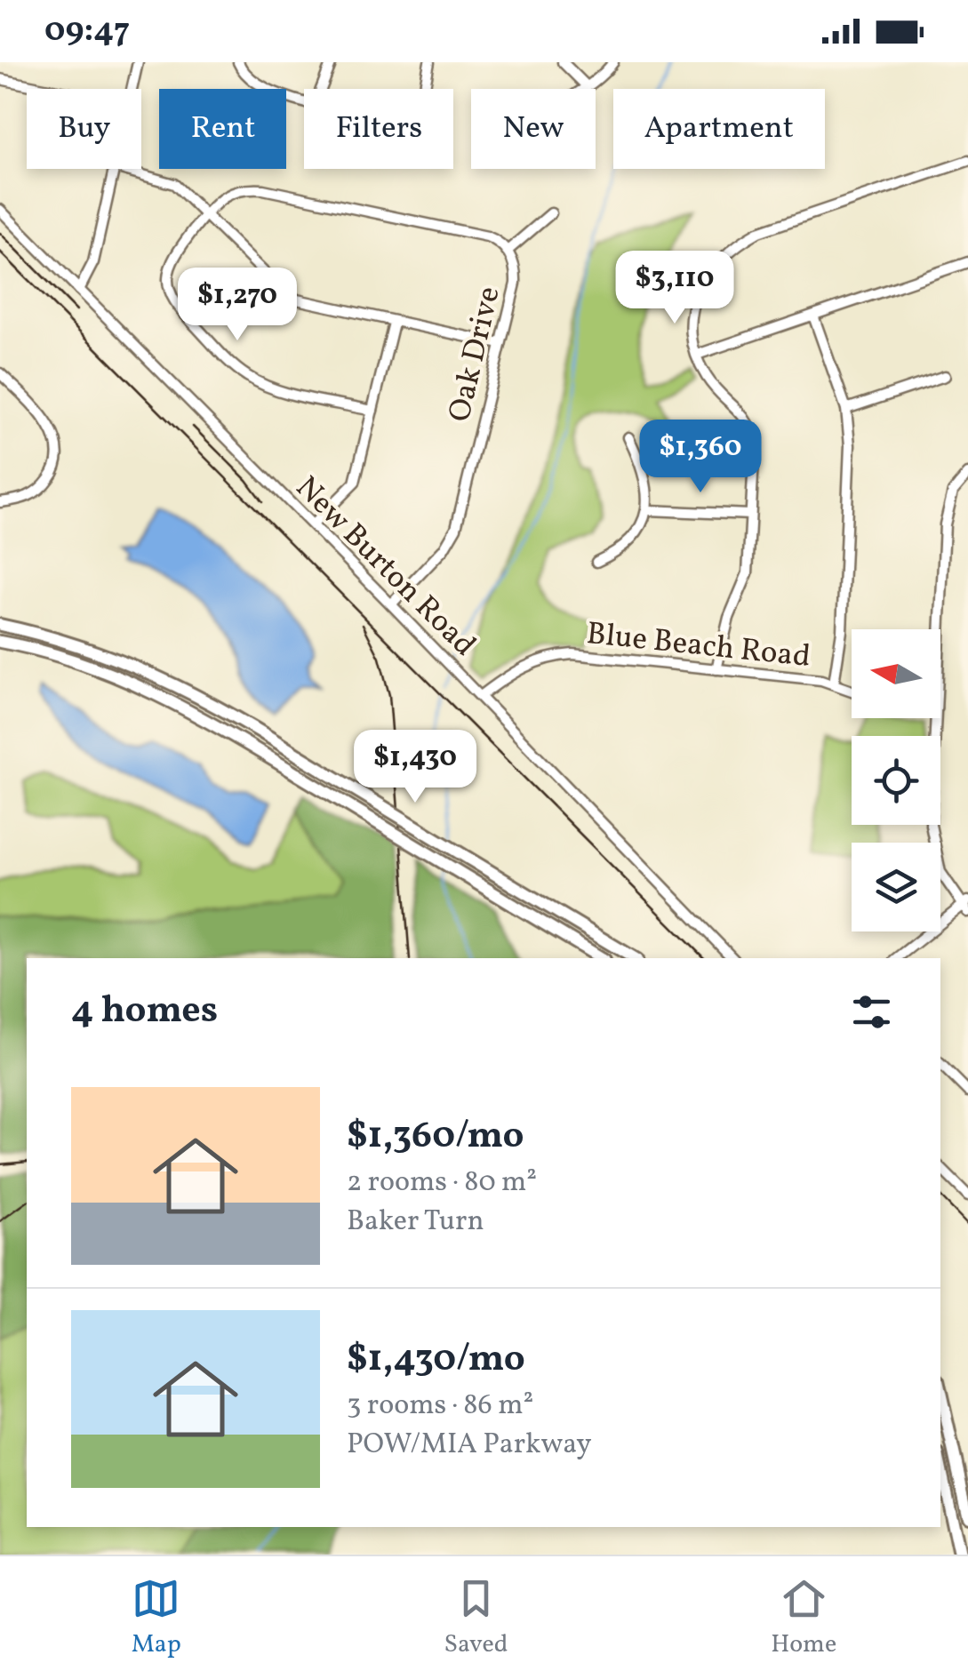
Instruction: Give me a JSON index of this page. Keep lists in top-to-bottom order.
{
  "streets": {
    "street": ["Oak Drive", "New Burton Road", "Blue Beach Road"]
  },
  "crossings": [
    ["Oak Drive", "New Burton Road"],
    ["New Burton Road", "Blue Beach Road"]
  ],
  "north": "left",
  "page": {
    "status": "09:47",
    "chip": [
      "Buy",
      "Rent",
      "Filters",
      "New",
      "Apartment"
    ],
    "price": [
      "$3,110",
      "$1,270",
      "$1,360",
      "$1,430"
    ],
    "heading": "4 homes",
    "list": [
      {
        "name": "$1,360/mo",
        "note": "2 rooms · 80 m² · Baker Turn"
      },
      {
        "name": "$1,430/mo",
        "note": "3 rooms · 86 m² · POW/MIA Parkway"
      }
    ],
    "tabs": ["Map", "Saved", "Home"]
  }
}
